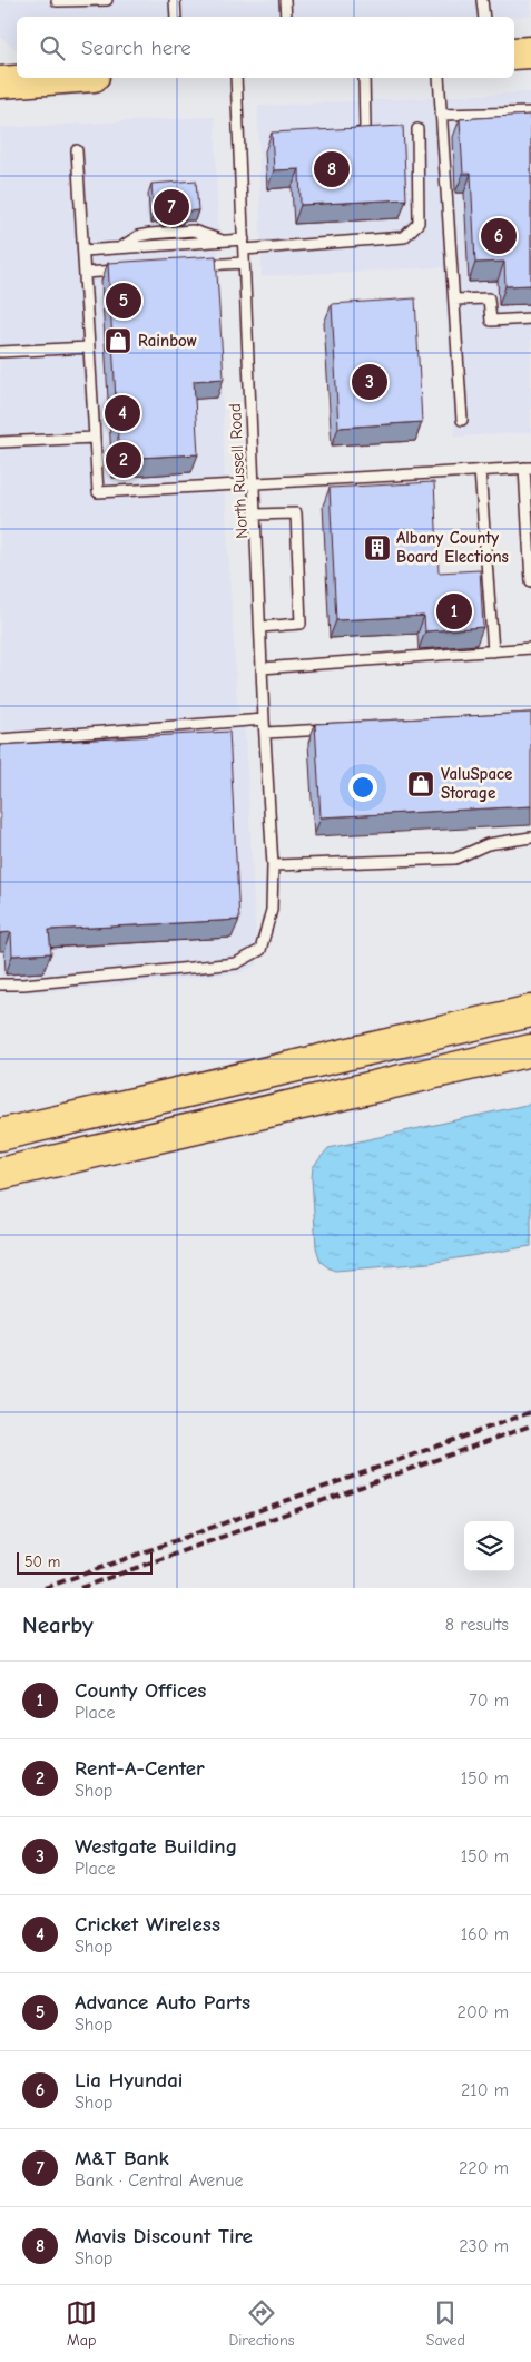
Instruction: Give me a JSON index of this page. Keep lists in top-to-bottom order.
{
  "streets": {
    "lane": ["North Russell Road"]
  },
  "places": {
    "shop": ["Rainbow", "ValuSpace Storage"],
    "building": ["Albany County Board Elections"]
  },
  "scale_bar": "50 m",
  "page": {
    "search": "Search here",
    "pins": [
      "8",
      "7",
      "6",
      "5",
      "3",
      "4",
      "2",
      "1"
    ],
    "scale": "50 m",
    "heading": ["Nearby", "8 results"],
    "list": [
      {
        "mark": "1",
        "name": "County Offices",
        "note": "Place",
        "value": "70 m"
      },
      {
        "mark": "2",
        "name": "Rent-A-Center",
        "note": "Shop",
        "value": "150 m"
      },
      {
        "mark": "3",
        "name": "Westgate Building",
        "note": "Place",
        "value": "150 m"
      },
      {
        "mark": "4",
        "name": "Cricket Wireless",
        "note": "Shop",
        "value": "160 m"
      },
      {
        "mark": "5",
        "name": "Advance Auto Parts",
        "note": "Shop",
        "value": "200 m"
      },
      {
        "mark": "6",
        "name": "Lia Hyundai",
        "note": "Shop",
        "value": "210 m"
      },
      {
        "mark": "7",
        "name": "M&T Bank",
        "note": "Bank · Central Avenue",
        "value": "220 m"
      },
      {
        "mark": "8",
        "name": "Mavis Discount Tire",
        "note": "Shop",
        "value": "230 m"
      }
    ],
    "nav": ["Map", "Directions", "Saved"]
  }
}
